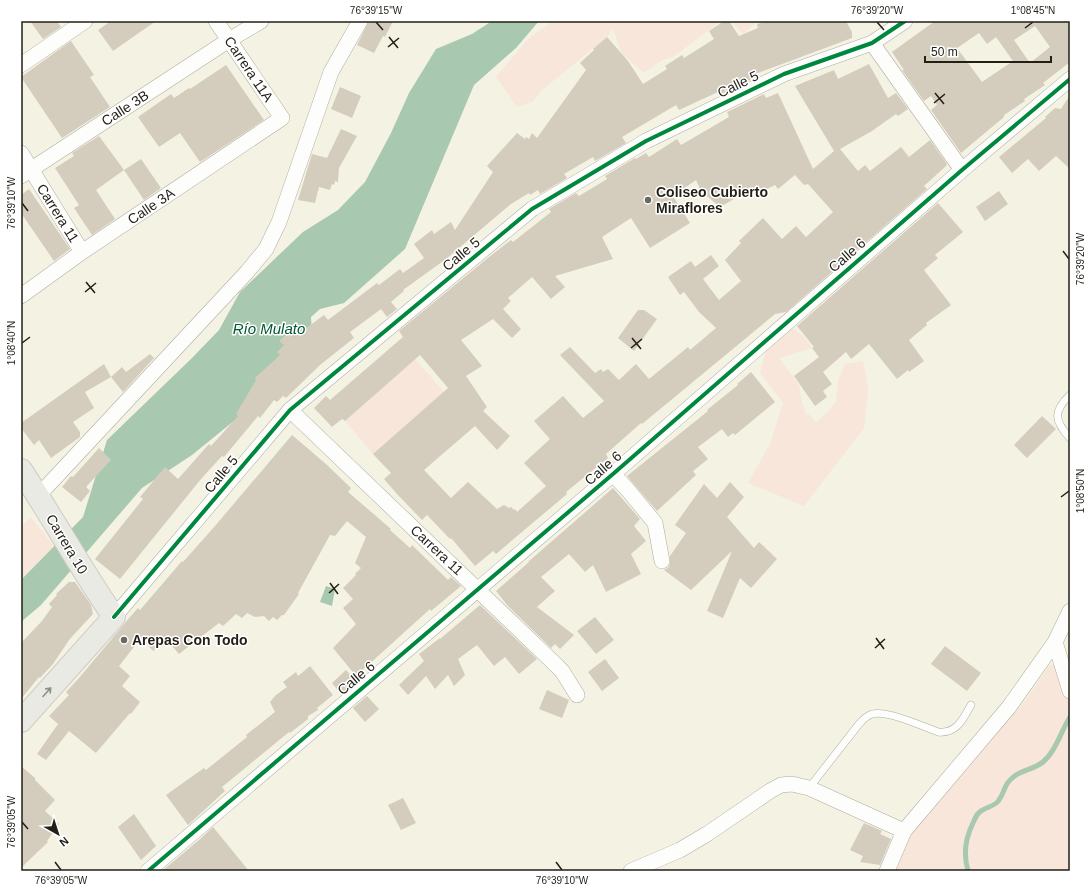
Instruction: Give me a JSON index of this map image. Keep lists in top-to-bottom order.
{
  "streets": {
    "main road": ["Calle 5", "Carrera 10"],
    "street": [
      "Carrera 11A",
      "Calle 3B",
      "Calle 3A",
      "Carrera 11",
      "Calle 6"
    ]
  },
  "crossings": [
    ["Carrera 11A", "Calle 3B"],
    ["Carrera 11A", "Calle 3A"],
    ["Calle 5", "Carrera 11"],
    ["Calle 5", "Carrera 10"],
    ["Calle 3B", "Carrera 11"],
    ["Calle 3A", "Carrera 11"],
    ["Carrera 11", "Calle 6"]
  ],
  "water": ["Río Mulato"],
  "places": ["Coliseo Cubierto Miraflores", "Arepas Con Todo"],
  "scale_bar": "50 m",
  "north": "bottom right",
  "coordinates": [
    "76°39'15\"W",
    "76°39'20\"W",
    "1°08'45\"N",
    "76°39'10\"W",
    "1°08'40\"N",
    "1°08'50\"N",
    "76°39'05\"W"
  ]
}
